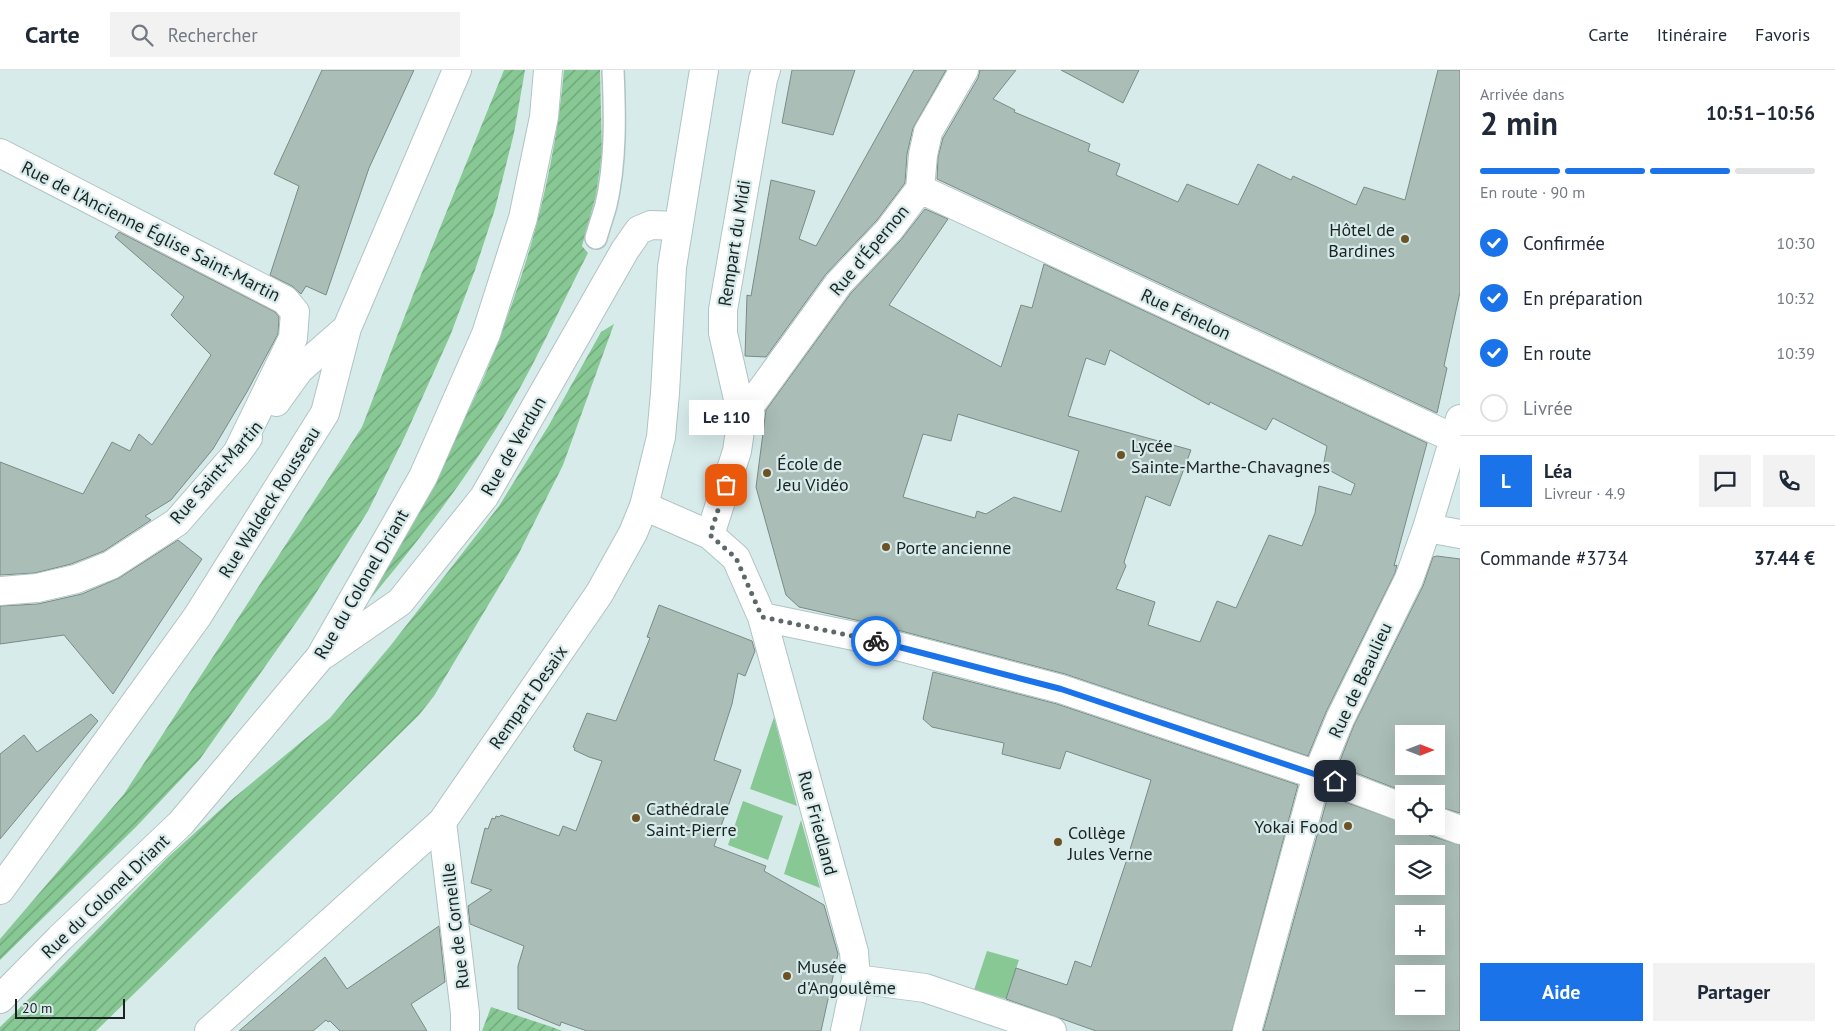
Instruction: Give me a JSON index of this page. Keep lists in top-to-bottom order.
{
  "streets": {
    "street": [
      "Rue de l'Ancienne Église Saint-Martin",
      "Rempart du Midi",
      "Rue d'Épernon",
      "Rue Fénelon",
      "Rue de Verdun",
      "Rue Saint-Martin",
      "Rue Waldeck Rousseau",
      "Rue du Colonel Driant",
      "Rue de Beaulieu",
      "Rempart Desaix",
      "Rue Friedland",
      "Rue de Corneille"
    ]
  },
  "crossings": [
    ["Rue de l'Ancienne Église Saint-Martin", "Rue Saint-Martin"],
    ["Rempart du Midi", "Rue d'Épernon"],
    ["Rue d'Épernon", "Rue Fénelon"],
    ["Rue Fénelon", "Rue de Beaulieu"],
    ["Rue de Verdun", "Rue du Colonel Driant"],
    ["Rue de Verdun", "Rempart Desaix"],
    ["Rue Saint-Martin", "Rue Waldeck Rousseau"],
    ["Rempart Desaix", "Rue Friedland"],
    ["Rempart Desaix", "Rue de Corneille"]
  ],
  "places": [
    "Hôtel de Bardines",
    "Lycée Sainte-Marthe-Chavagnes",
    "École de Jeu Vidéo",
    "Le 110",
    "Porte ancienne",
    "Cathédrale Saint-Pierre",
    "Yokai Food",
    "Collège Jules Verne",
    "Musée d'Angoulême"
  ],
  "scale_bar": "20 m",
  "north": "right",
  "page": {
    "header": "Carte",
    "search": "Rechercher",
    "nav": ["Carte", "Itinéraire", "Favoris"],
    "heading": ["2 min", "Arrivée dans", "10:51–10:56"],
    "panel": [
      "Léa",
      "Livreur · 4.9",
      "Commande #3734",
      "37.44 €"
    ],
    "bar": "En route · 90 m",
    "list": [
      ["Confirmée", "10:30"],
      ["En préparation", "10:32"],
      ["En route", "10:39"],
      "Livrée"
    ],
    "bubble": "Le 110",
    "round": "L",
    "map_buttons": ["+", "−"],
    "buttons": ["Aide", "Partager"],
    "scale": "20 m"
  }
}
